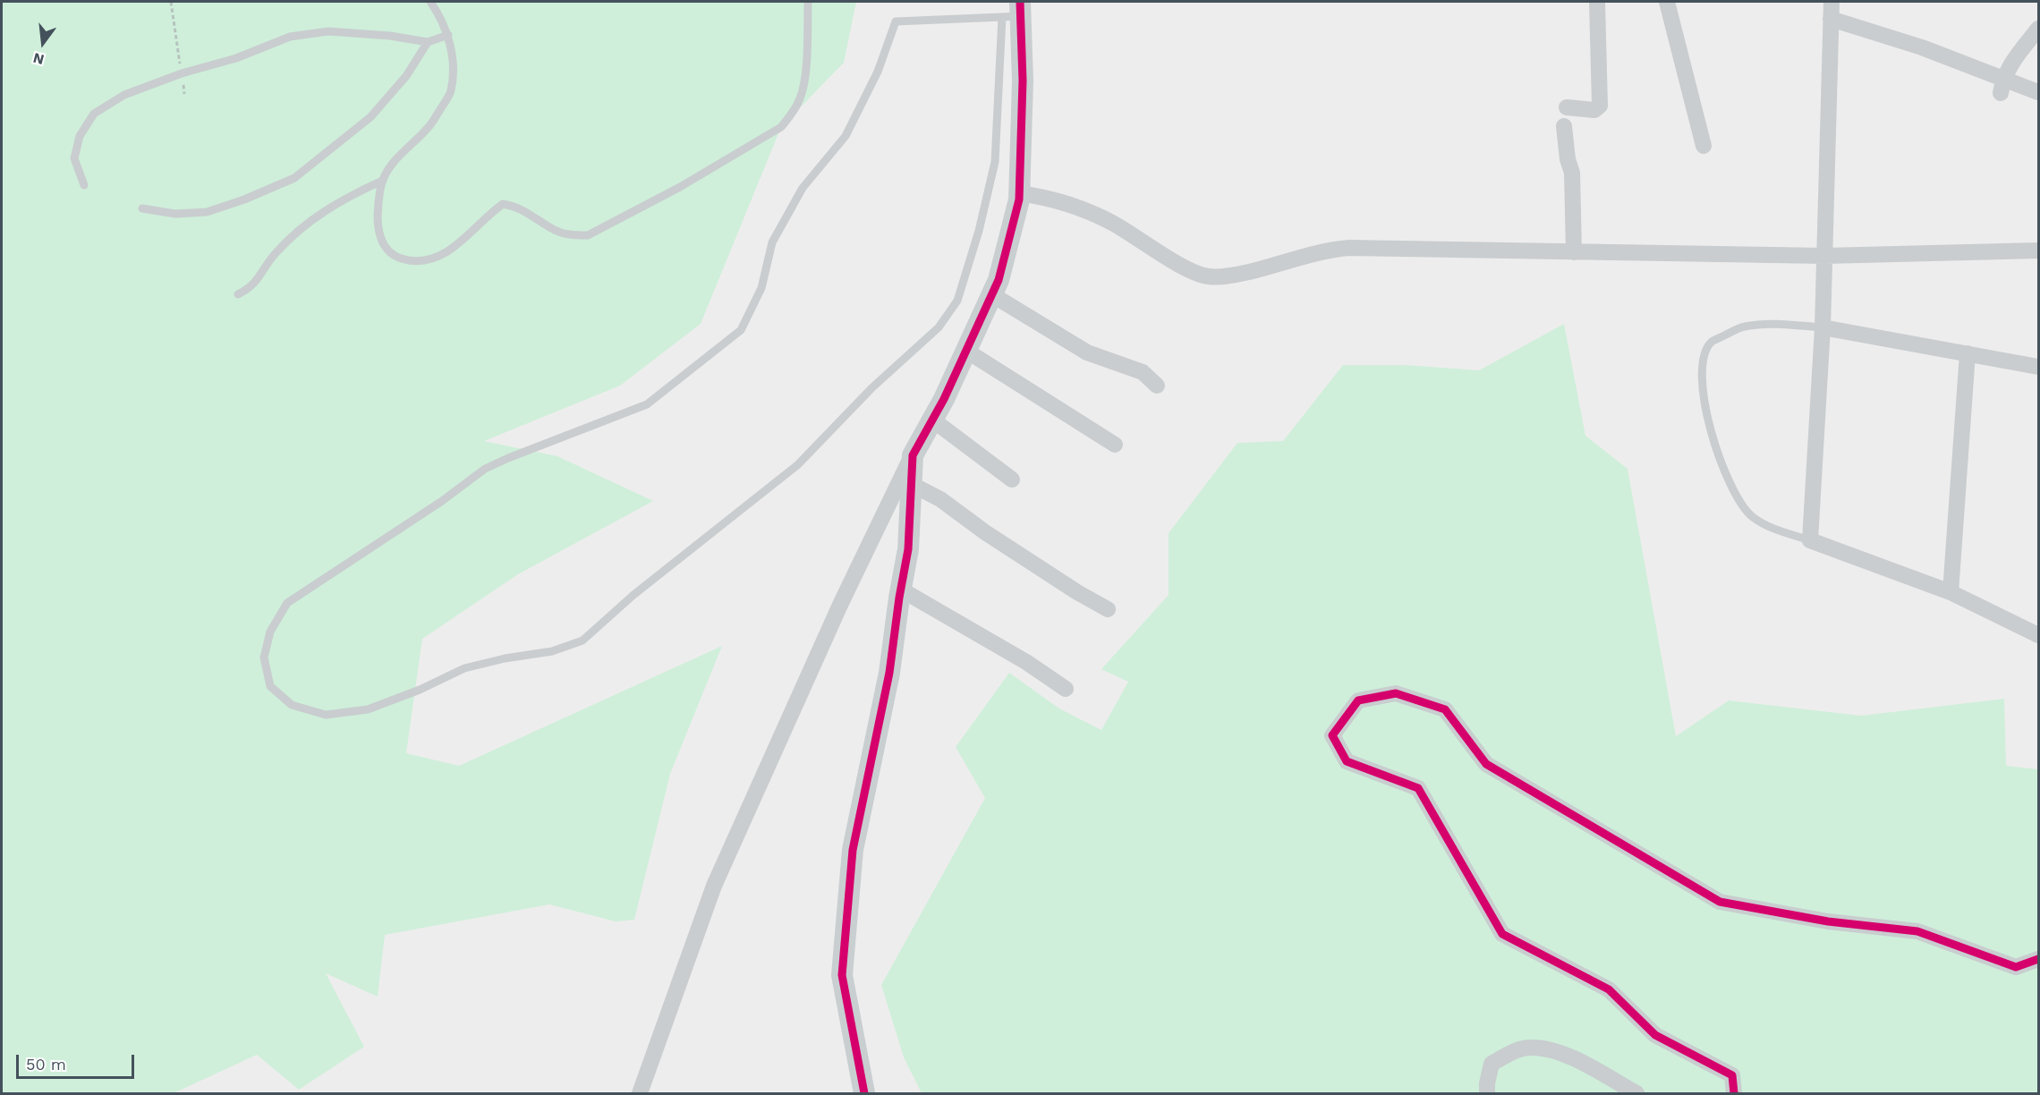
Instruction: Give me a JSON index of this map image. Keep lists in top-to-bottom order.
{
  "scale_bar": "50 m",
  "north": "bottom"
}
